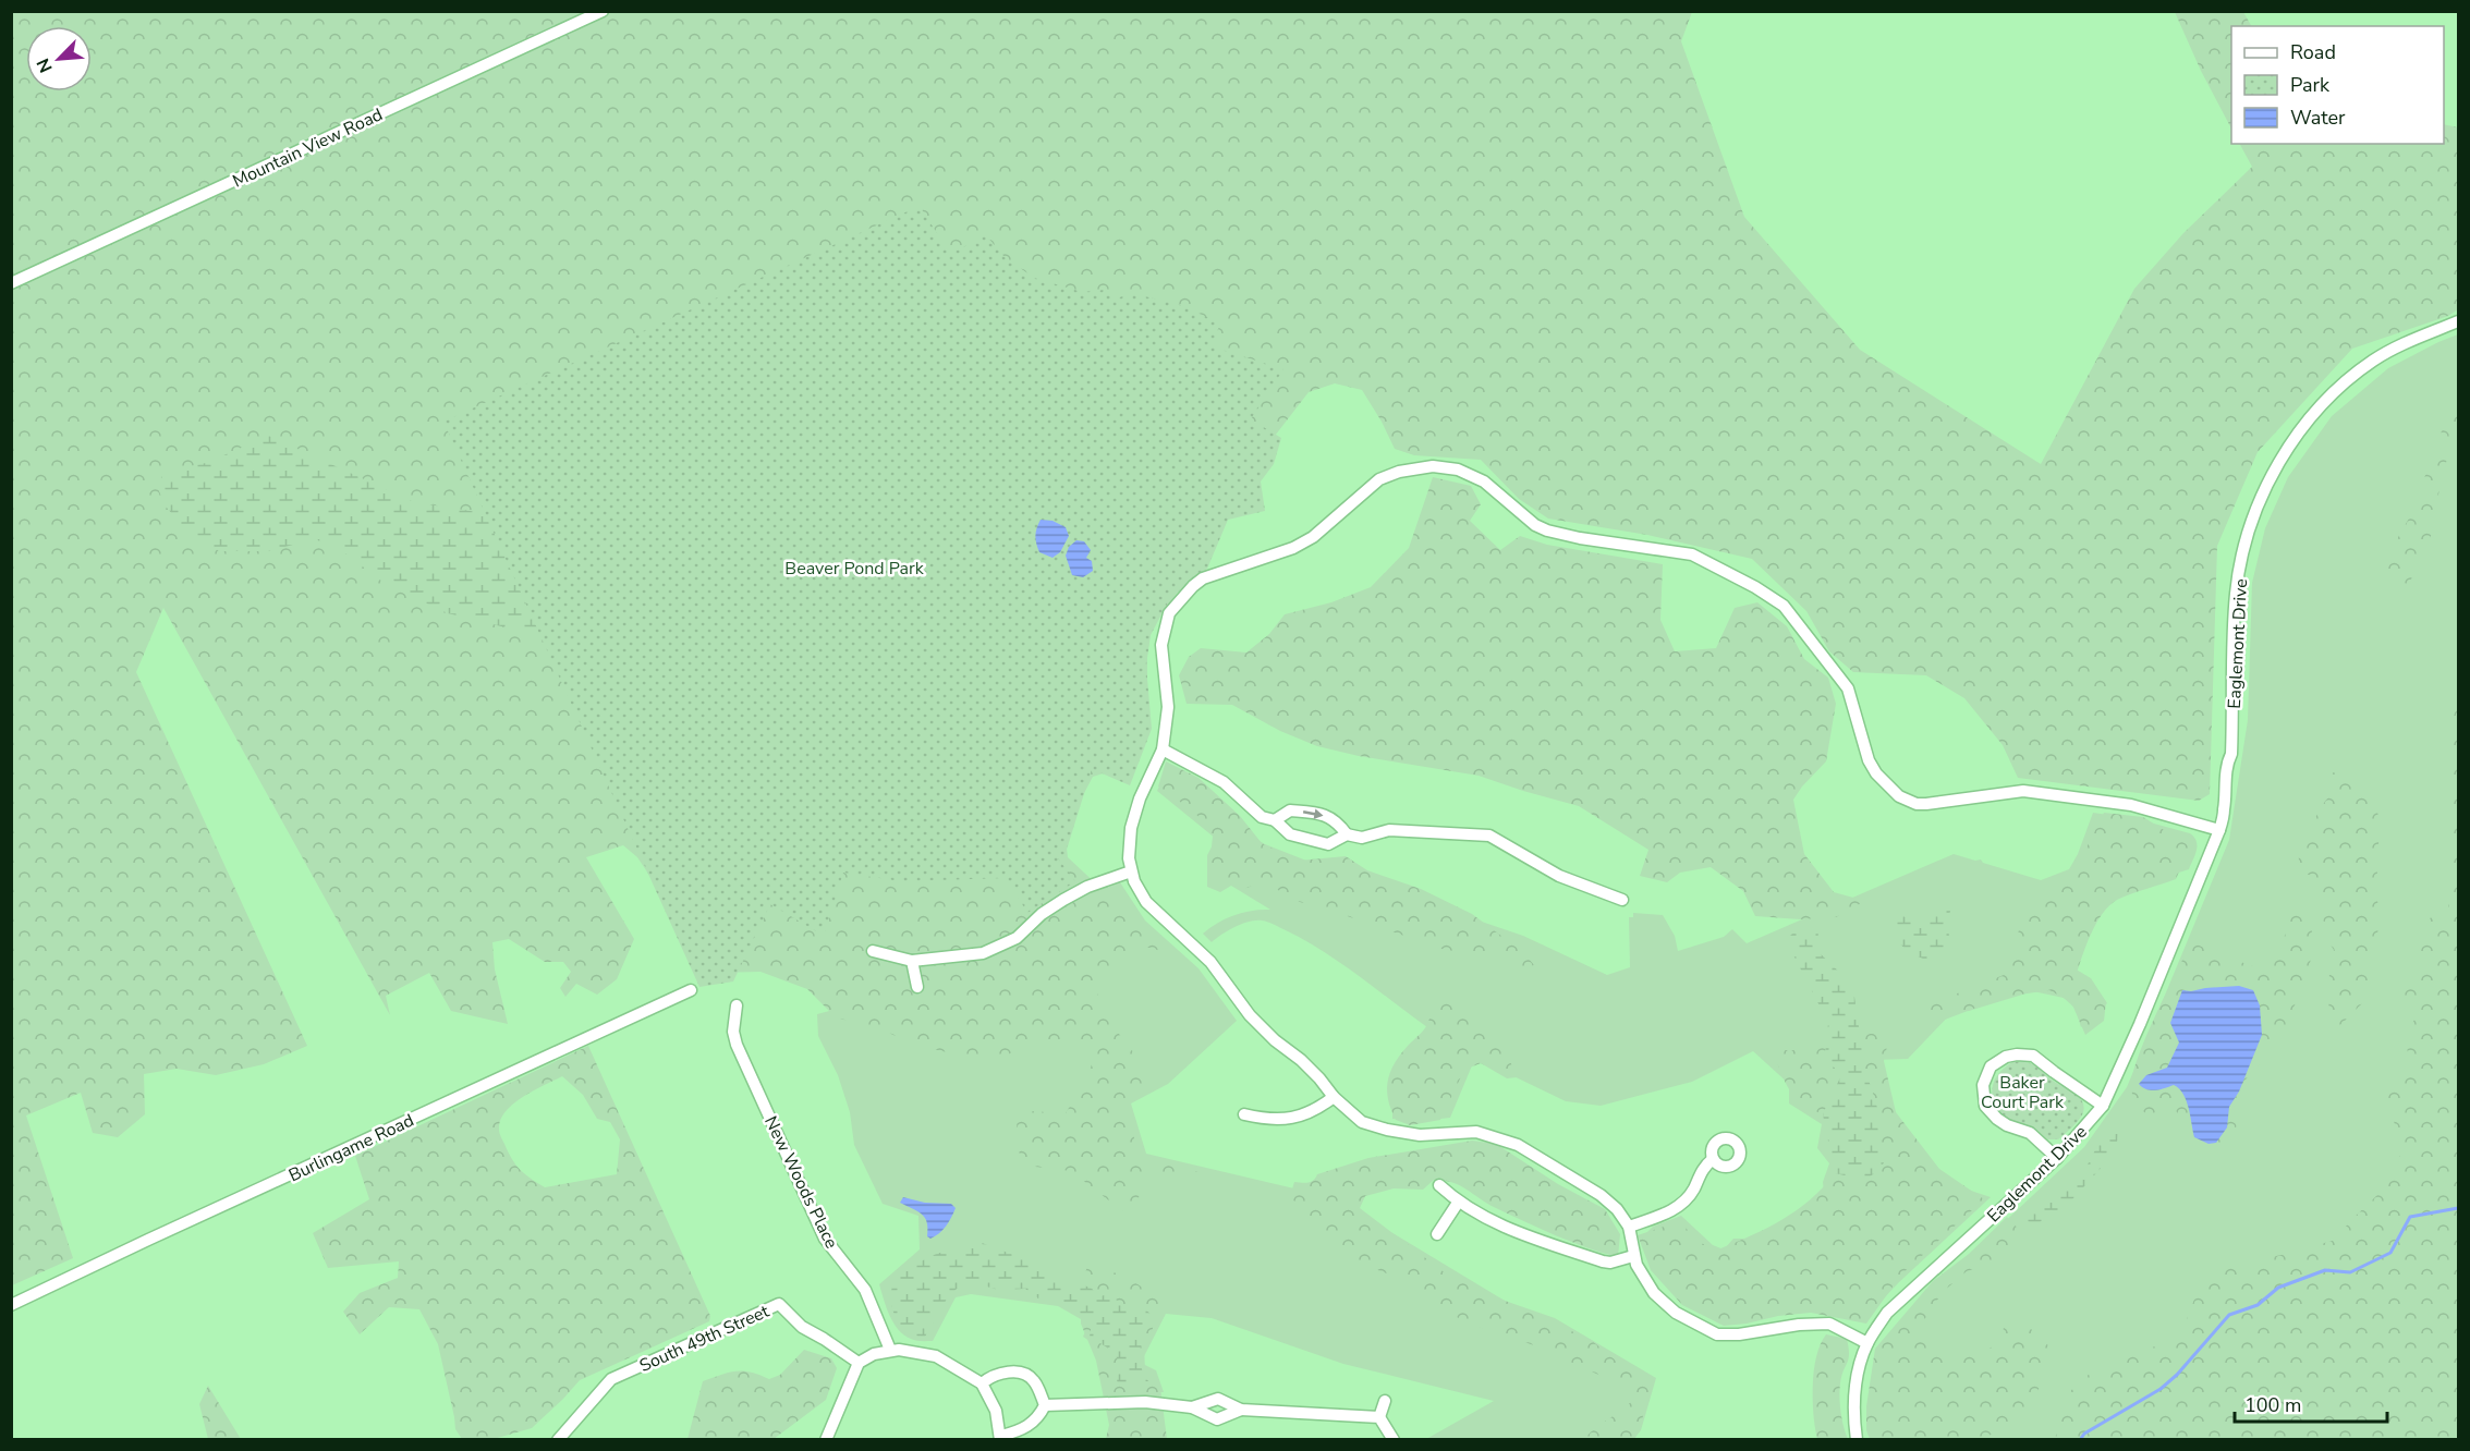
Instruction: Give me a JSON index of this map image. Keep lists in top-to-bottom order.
{
  "streets": {
    "street": [
      "Mountain View Road",
      "Eaglemont Drive",
      "Burlingame Road",
      "New Woods Place",
      "South 49th Street"
    ]
  },
  "parks": ["Beaver Pond Park", "Baker Court Park"],
  "legend": ["Road", "Park", "Water"],
  "scale_bar": "100 m",
  "north": "bottom left"
}
